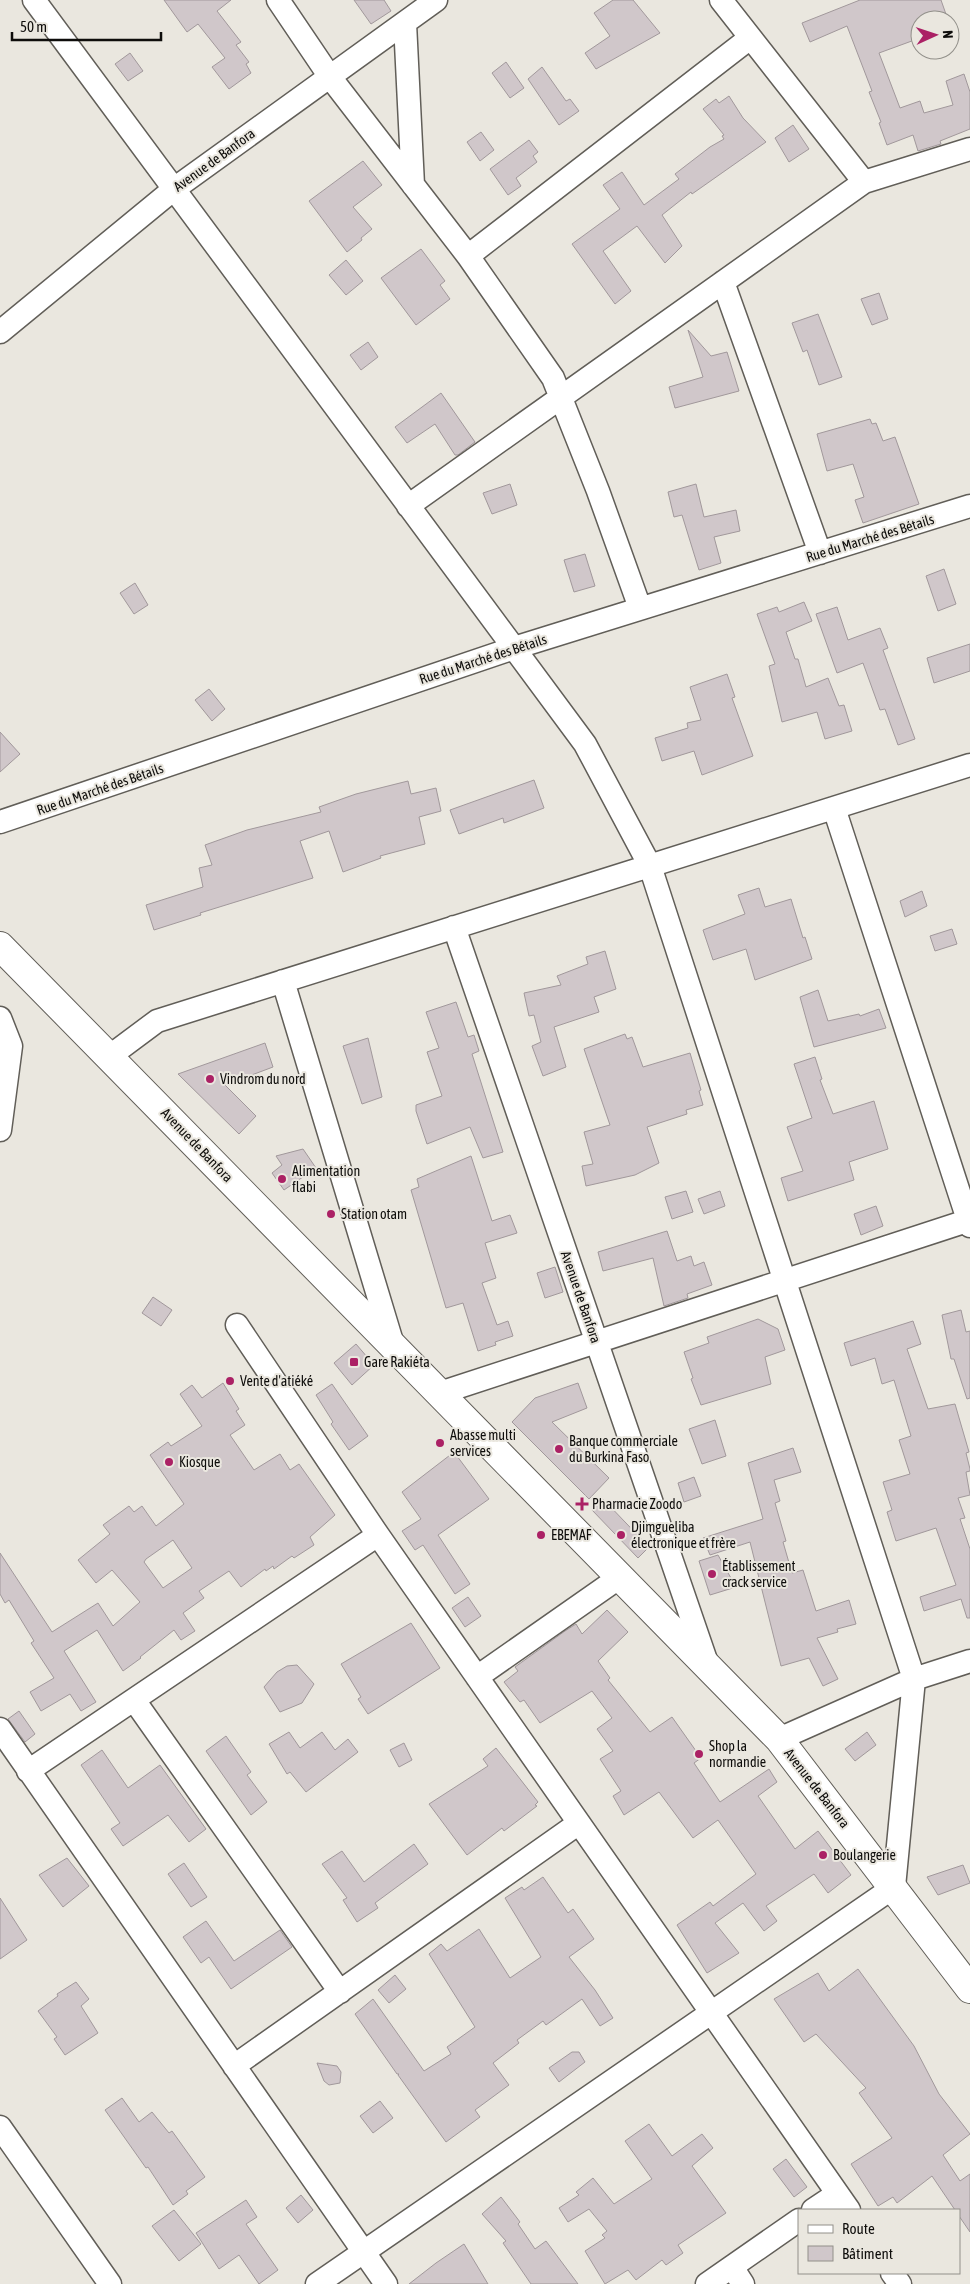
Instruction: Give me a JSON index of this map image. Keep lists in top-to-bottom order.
{
  "streets": {
    "main road": ["Avenue de Banfora"],
    "street": ["Rue du Marché des Bétails"]
  },
  "places": {
    "other": [
      "Vindrom du nord",
      "Alimentation flabi",
      "Station otam",
      "Vente d'atiéké",
      "Abasse multi services",
      "Banque commerciale du Burkina Faso",
      "Kiosque",
      "EBEMAF",
      "Djimgueliba électronique et frère",
      "Établissement crack service",
      "Shop la normandie",
      "Boulangerie"
    ],
    "transit": ["Gare Rakiéta"],
    "health": ["Pharmacie Zoodo"]
  },
  "legend": ["Route", "Bâtiment"],
  "scale_bar": "50 m",
  "north": "right"
}
